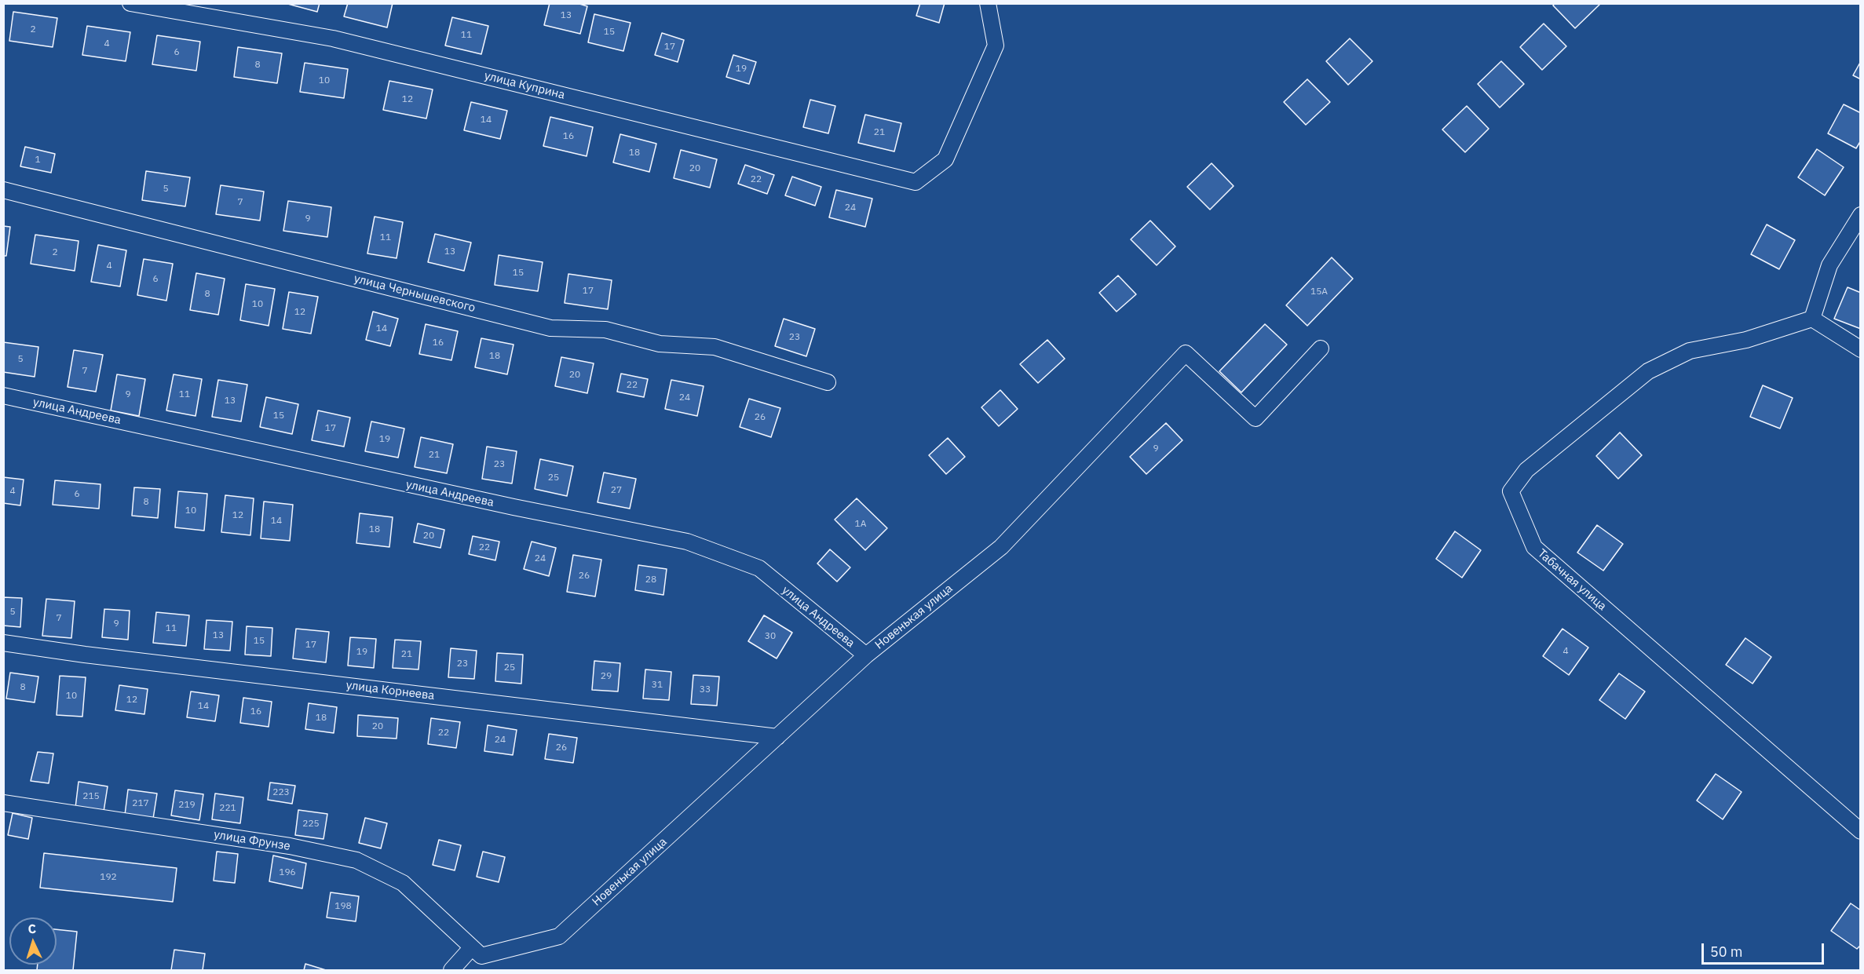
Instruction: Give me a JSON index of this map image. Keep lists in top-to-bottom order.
{
  "streets": {
    "street": [
      "улица Куприна",
      "улица Чернышевского",
      "улица Андреева",
      "Табачная улица",
      "Новенькая улица",
      "улица Корнеева",
      "улица Фрунзе"
    ]
  },
  "crossings": [
    ["улица Андреева", "Новенькая улица"],
    ["Новенькая улица", "улица Корнеева"],
    ["Новенькая улица", "улица Фрунзе"]
  ],
  "house_numbers": [
    "13",
    "2",
    "15",
    "11",
    "4",
    "17",
    "6",
    "8",
    "19",
    "10",
    "12",
    "14",
    "21",
    "16",
    "18",
    "1",
    "20",
    "22",
    "5",
    "7",
    "24",
    "9",
    "11",
    "13",
    "2",
    "4",
    "15",
    "6",
    "17",
    "15А",
    "8",
    "10",
    "12",
    "14",
    "23",
    "16",
    "18",
    "5",
    "7",
    "20",
    "22",
    "9",
    "11",
    "24",
    "13",
    "15",
    "26",
    "17",
    "19",
    "9",
    "21",
    "23",
    "25",
    "27",
    "4",
    "6",
    "8",
    "10",
    "12",
    "14",
    "1А",
    "18",
    "20",
    "22",
    "24",
    "26",
    "28",
    "5",
    "7",
    "9",
    "11",
    "13",
    "30",
    "15",
    "17",
    "4",
    "19",
    "21",
    "23",
    "25",
    "29",
    "31",
    "8",
    "33",
    "10",
    "12",
    "14",
    "16",
    "18",
    "20",
    "22",
    "24",
    "26",
    "223",
    "215",
    "217",
    "219",
    "221",
    "225",
    "196",
    "192",
    "198"
  ],
  "scale_bar": "50 m",
  "north": "top"
}
